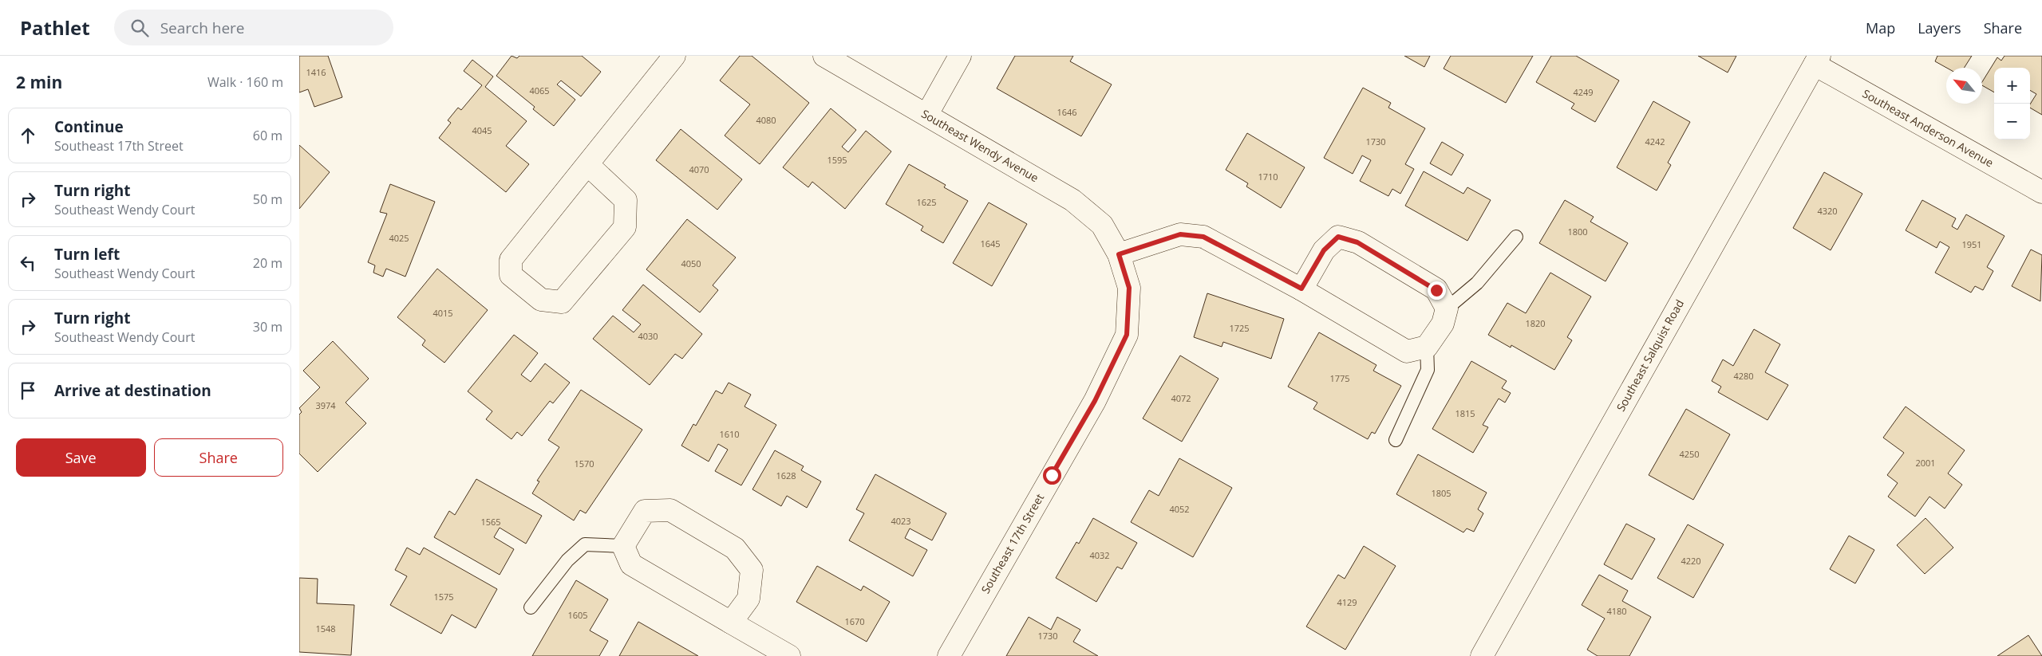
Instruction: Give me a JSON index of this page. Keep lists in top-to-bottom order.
{
  "streets": {
    "street": [
      "Southeast Anderson Avenue",
      "Southeast Wendy Avenue",
      "Southeast Salquist Road",
      "Southeast 17th Street"
    ]
  },
  "crossings": [
    ["Southeast Anderson Avenue", "Southeast Salquist Road"],
    ["Southeast Wendy Avenue", "Southeast 17th Street"]
  ],
  "house_numbers": [
    "1416",
    "4065",
    "4249",
    "1646",
    "4080",
    "4045",
    "1730",
    "4242",
    "1595",
    "4070",
    "1710",
    "1625",
    "4320",
    "1800",
    "4025",
    "1645",
    "1951",
    "4050",
    "4015",
    "1820",
    "1725",
    "4030",
    "4280",
    "1775",
    "4072",
    "3974",
    "1815",
    "1610",
    "4250",
    "2001",
    "1570",
    "1628",
    "1805",
    "4052",
    "4023",
    "1565",
    "4032",
    "4220",
    "1575",
    "4129",
    "4180",
    "1605",
    "1670",
    "1548",
    "1730"
  ],
  "north": "top left",
  "page": {
    "header": "Pathlet",
    "search": "Search here",
    "nav": ["Map", "Layers", "Share"],
    "heading": ["2 min", "Walk · 160 m"],
    "map_buttons": ["+", "−"],
    "list": [
      ["Continue", "Southeast 17th Street", "60 m"],
      ["Turn right", "Southeast Wendy Court", "50 m"],
      ["Turn left", "Southeast Wendy Court", "20 m"],
      ["Turn right", "Southeast Wendy Court", "30 m"],
      "Arrive at destination"
    ],
    "buttons": ["Save", "Share"]
  }
}
